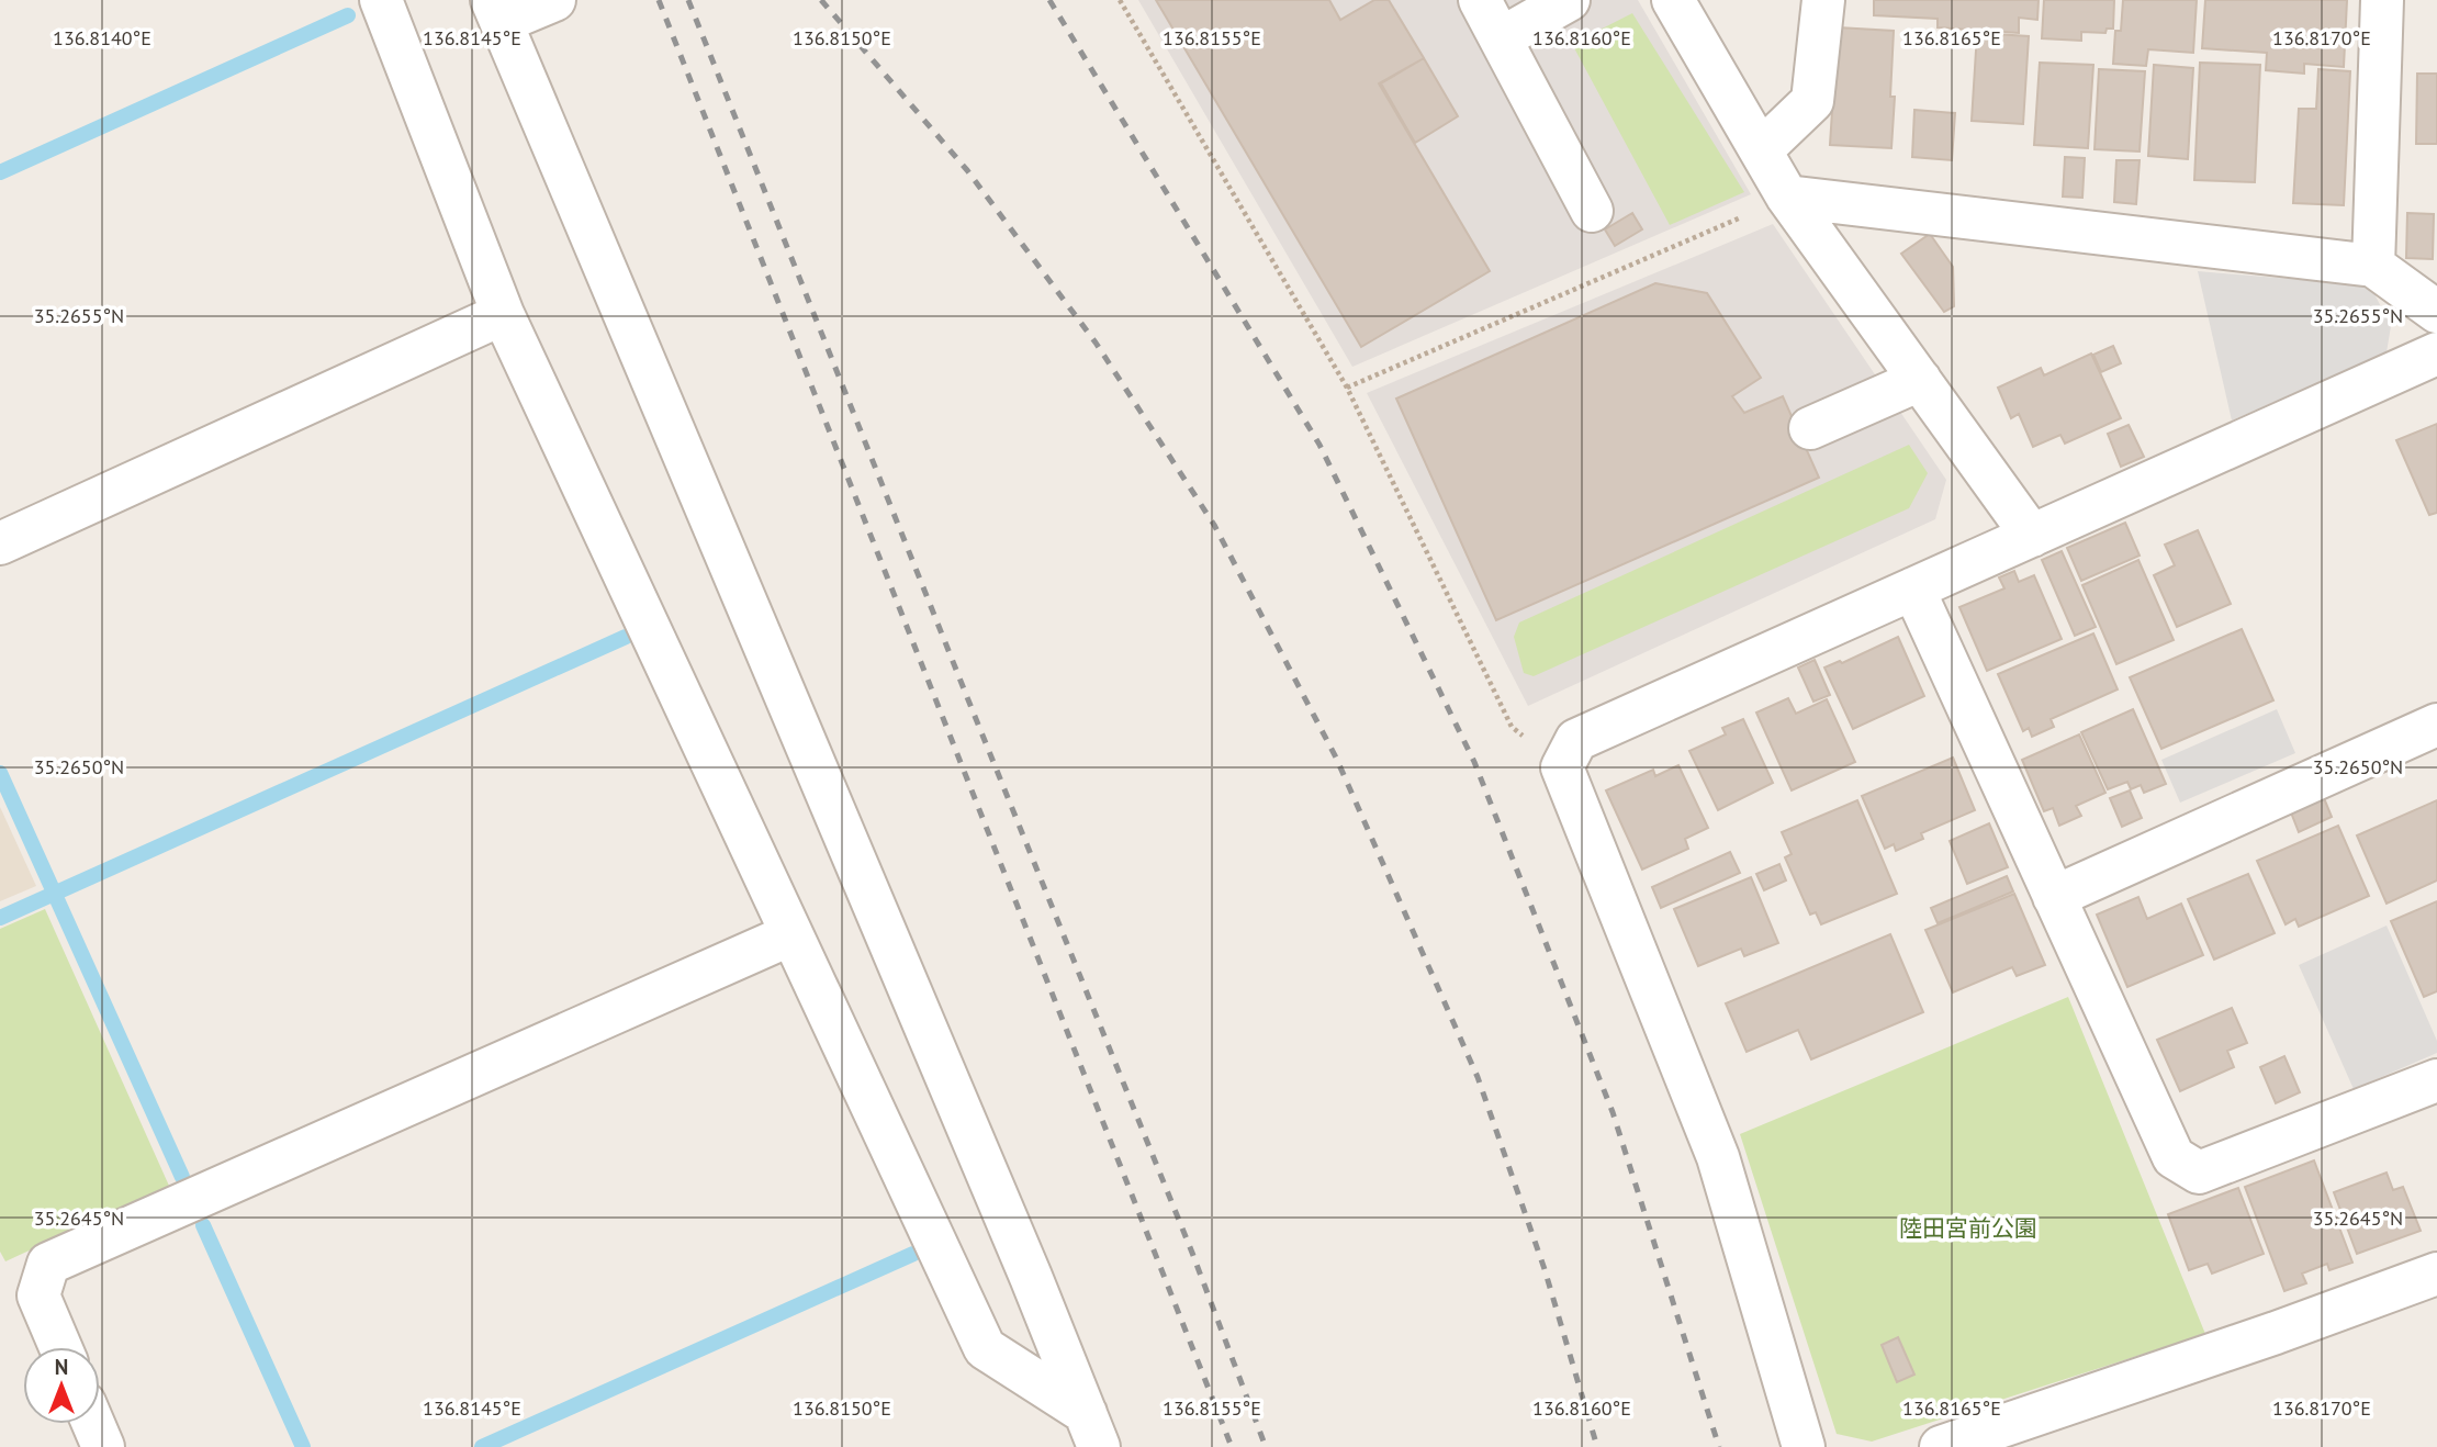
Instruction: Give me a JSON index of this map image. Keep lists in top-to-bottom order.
{
  "parks": ["陸田宮前公園"],
  "north": "top",
  "coordinates": [
    "136.8140°E",
    "136.8145°E",
    "136.8150°E",
    "136.8155°E",
    "136.8160°E",
    "136.8165°E",
    "136.8170°E",
    "35.2655°N",
    "35.2650°N",
    "35.2645°N"
  ]
}
